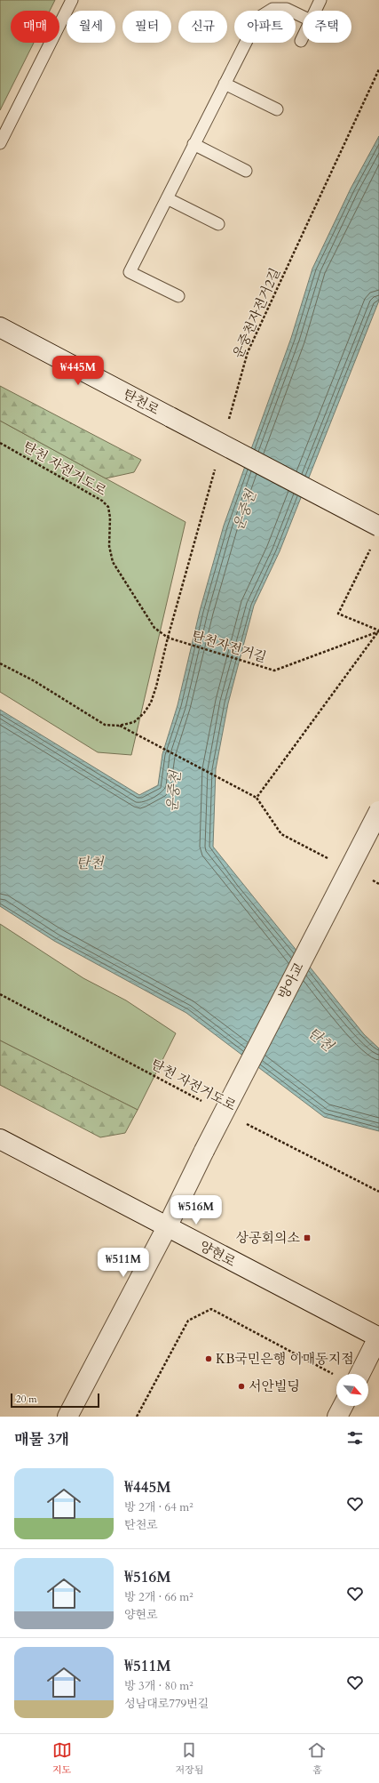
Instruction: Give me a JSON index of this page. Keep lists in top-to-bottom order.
{
  "streets": {
    "main road": ["탄천로", "방아교", "양현로"],
    "path": ["운중천자전거2길", "탄천 자전거도로", "탄천자전거길"]
  },
  "crossings": [
    ["탄천 자전거도로", "탄천자전거길"],
    ["방아교", "양현로"]
  ],
  "water": ["운중천", "탄천"],
  "places": {
    "transit": ["상공회의소"],
    "other": ["KB국민은행 이매동지점", "서안빌딩"]
  },
  "scale_bar": "20 m",
  "north": "bottom right",
  "page": {
    "chip": [
      "매매",
      "월세",
      "필터",
      "신규",
      "아파트",
      "주택"
    ],
    "price": ["₩445M", "₩516M", "₩511M"],
    "scale": "20 m",
    "heading": "매물 3개",
    "list": [
      {
        "name": "₩445M",
        "note": "방 2개 · 64 m² · 탄천로"
      },
      {
        "name": "₩516M",
        "note": "방 2개 · 66 m² · 양현로"
      },
      {
        "name": "₩511M",
        "note": "방 3개 · 80 m² · 성남대로779번길"
      }
    ],
    "tabs": ["지도", "저장됨", "홈"]
  }
}
